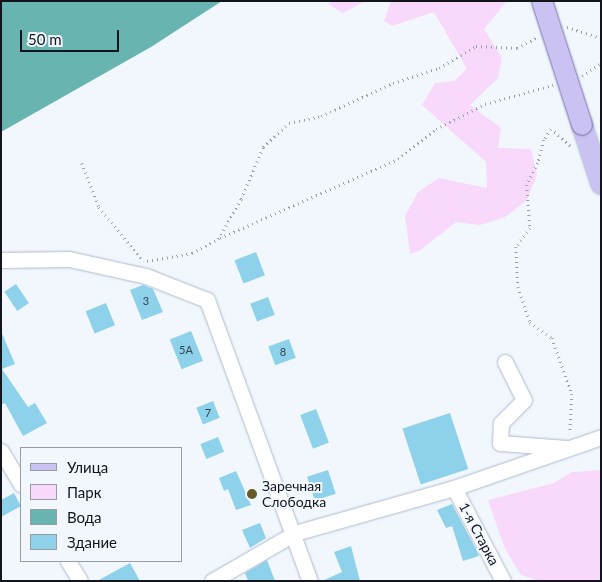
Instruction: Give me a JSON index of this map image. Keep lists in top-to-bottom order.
{
  "streets": {
    "street": ["1-я Старка"]
  },
  "places": ["Заречная Слободка"],
  "house_numbers": [
    "3",
    "5А",
    "8",
    "7"
  ],
  "legend": [
    "Улица",
    "Парк",
    "Вода",
    "Здание"
  ],
  "scale_bar": "50 m"
}
